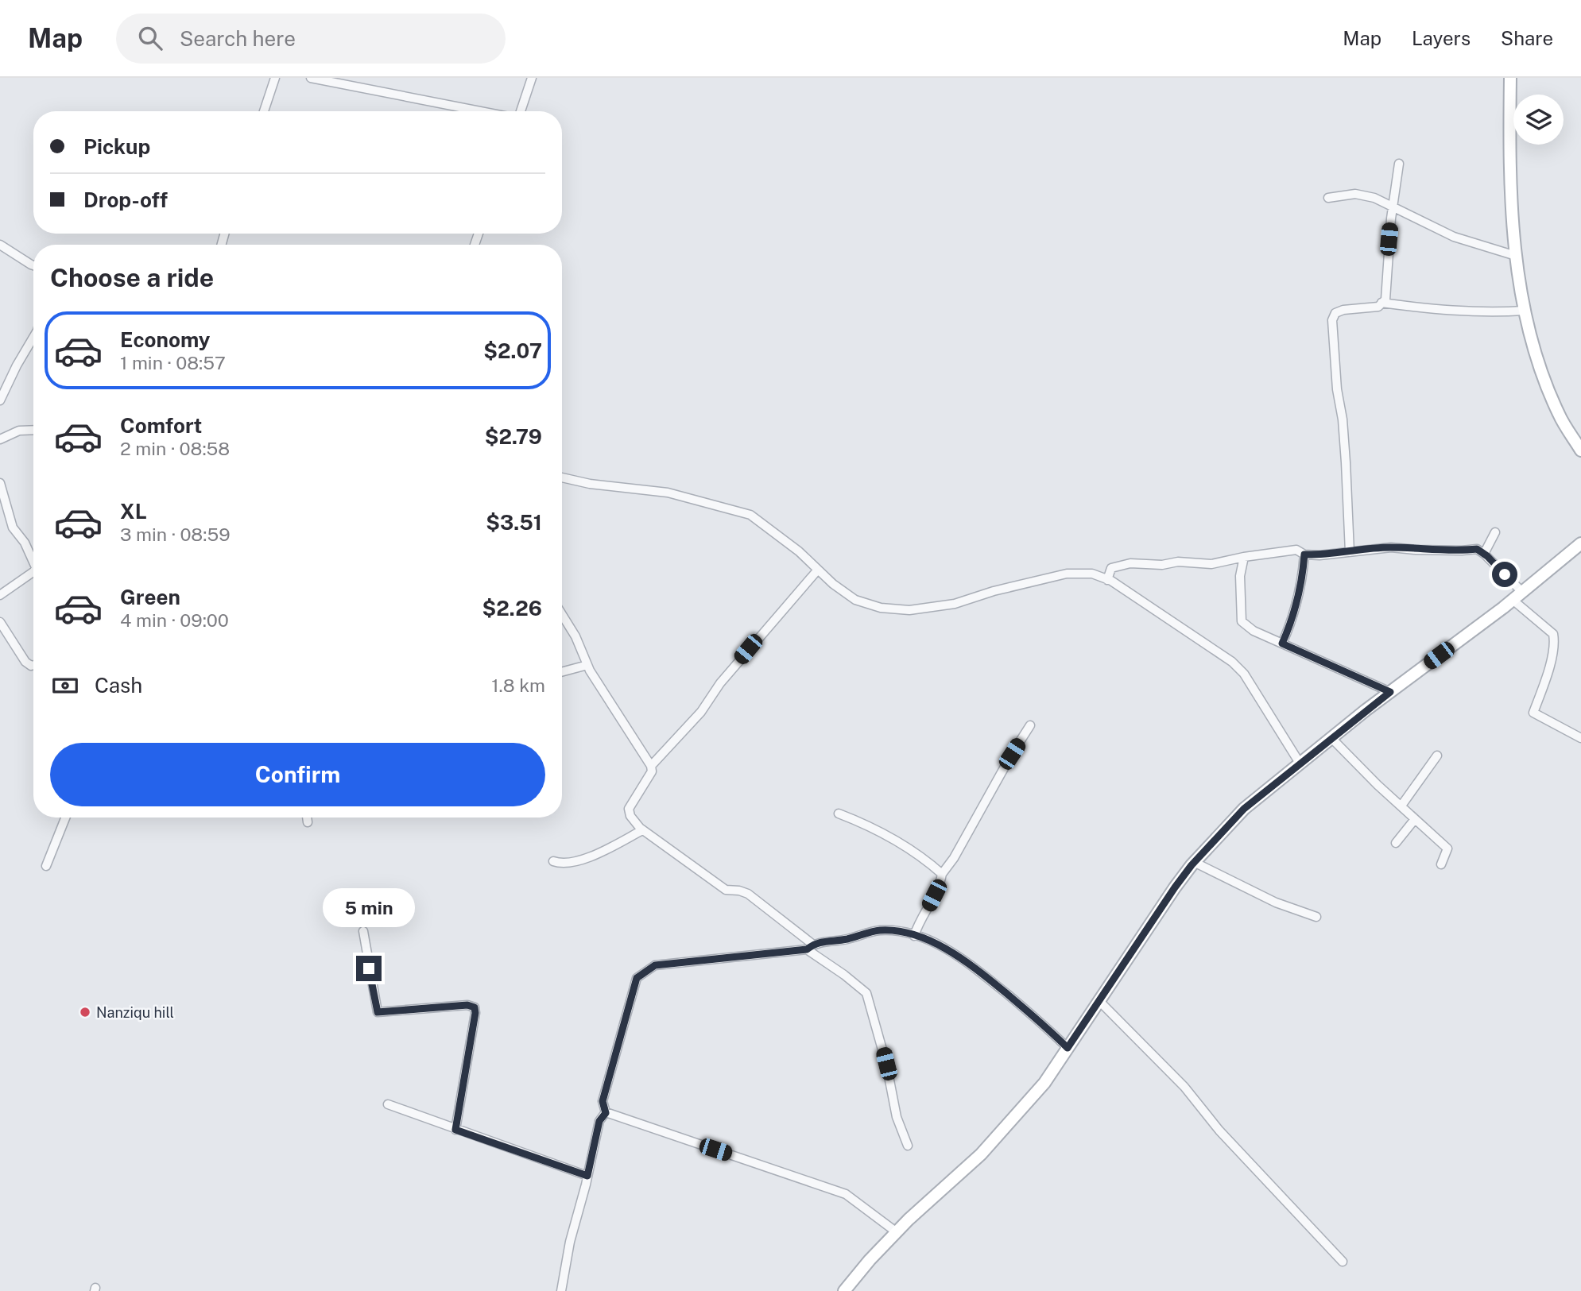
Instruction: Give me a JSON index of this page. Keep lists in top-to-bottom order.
{
  "places": ["Nanziqu hill"],
  "page": {
    "header": "Map",
    "search": "Search here",
    "nav": ["Map", "Layers", "Share"],
    "banner": ["Pickup", "Drop-off"],
    "heading": "Choose a ride",
    "list": [
      {
        "name": "Economy",
        "note": "1 min · 08:57",
        "value": "$2.07"
      },
      {
        "name": "Comfort",
        "note": "2 min · 08:58",
        "value": "$2.79"
      },
      {
        "name": "XL",
        "note": "3 min · 08:59",
        "value": "$3.51"
      },
      {
        "name": "Green",
        "note": "4 min · 09:00",
        "value": "$2.26"
      }
    ],
    "pay": ["Cash", "1.8 km"],
    "buttons": "Confirm",
    "bubble": "5 min"
  }
}
